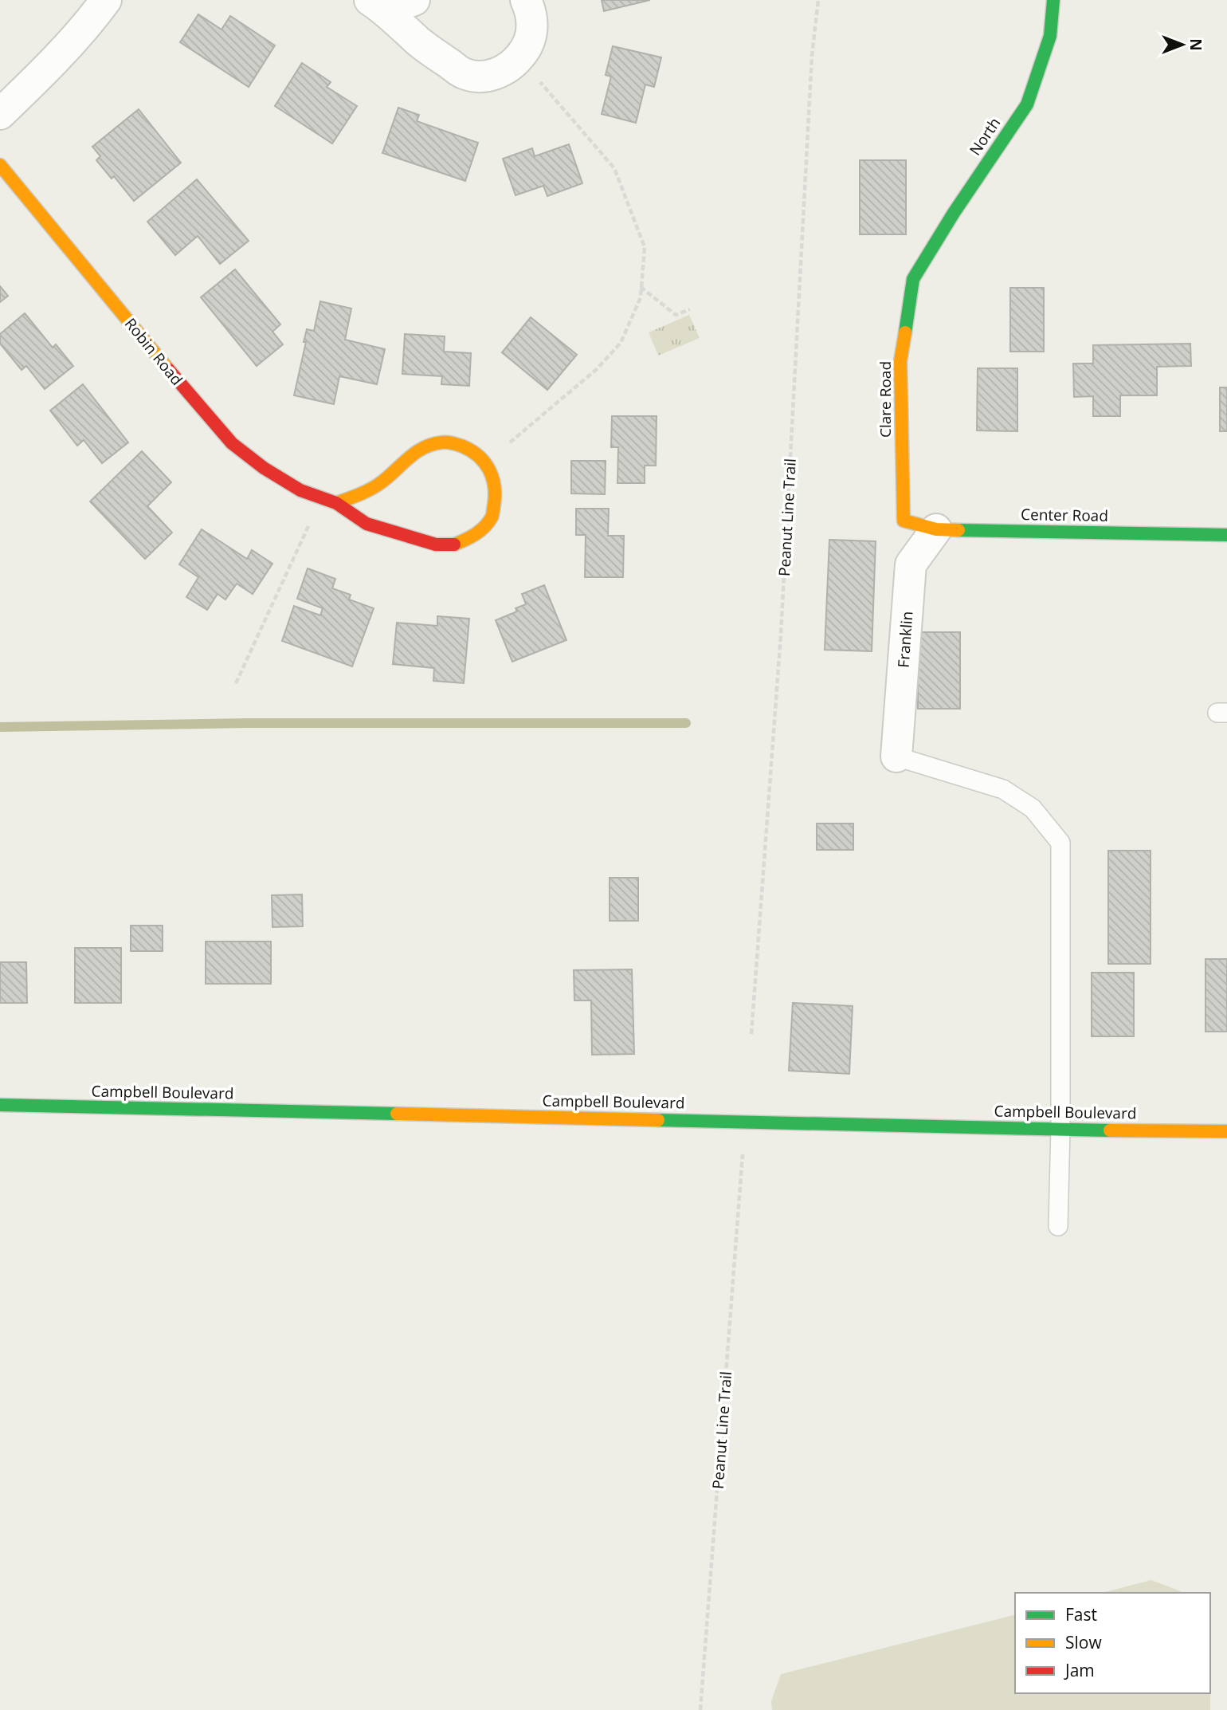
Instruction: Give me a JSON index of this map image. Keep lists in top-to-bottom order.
{
  "streets": {
    "street": [
      "North",
      "Robin Road",
      "Clare Road",
      "Center Road",
      "Franklin",
      "Campbell Boulevard"
    ],
    "path": ["Peanut Line Trail"]
  },
  "crossings": [
    ["North", "Clare Road"],
    ["Clare Road", "Center Road"],
    ["Center Road", "Franklin"]
  ],
  "legend": ["Fast", "Slow", "Jam"],
  "north": "right"
}
